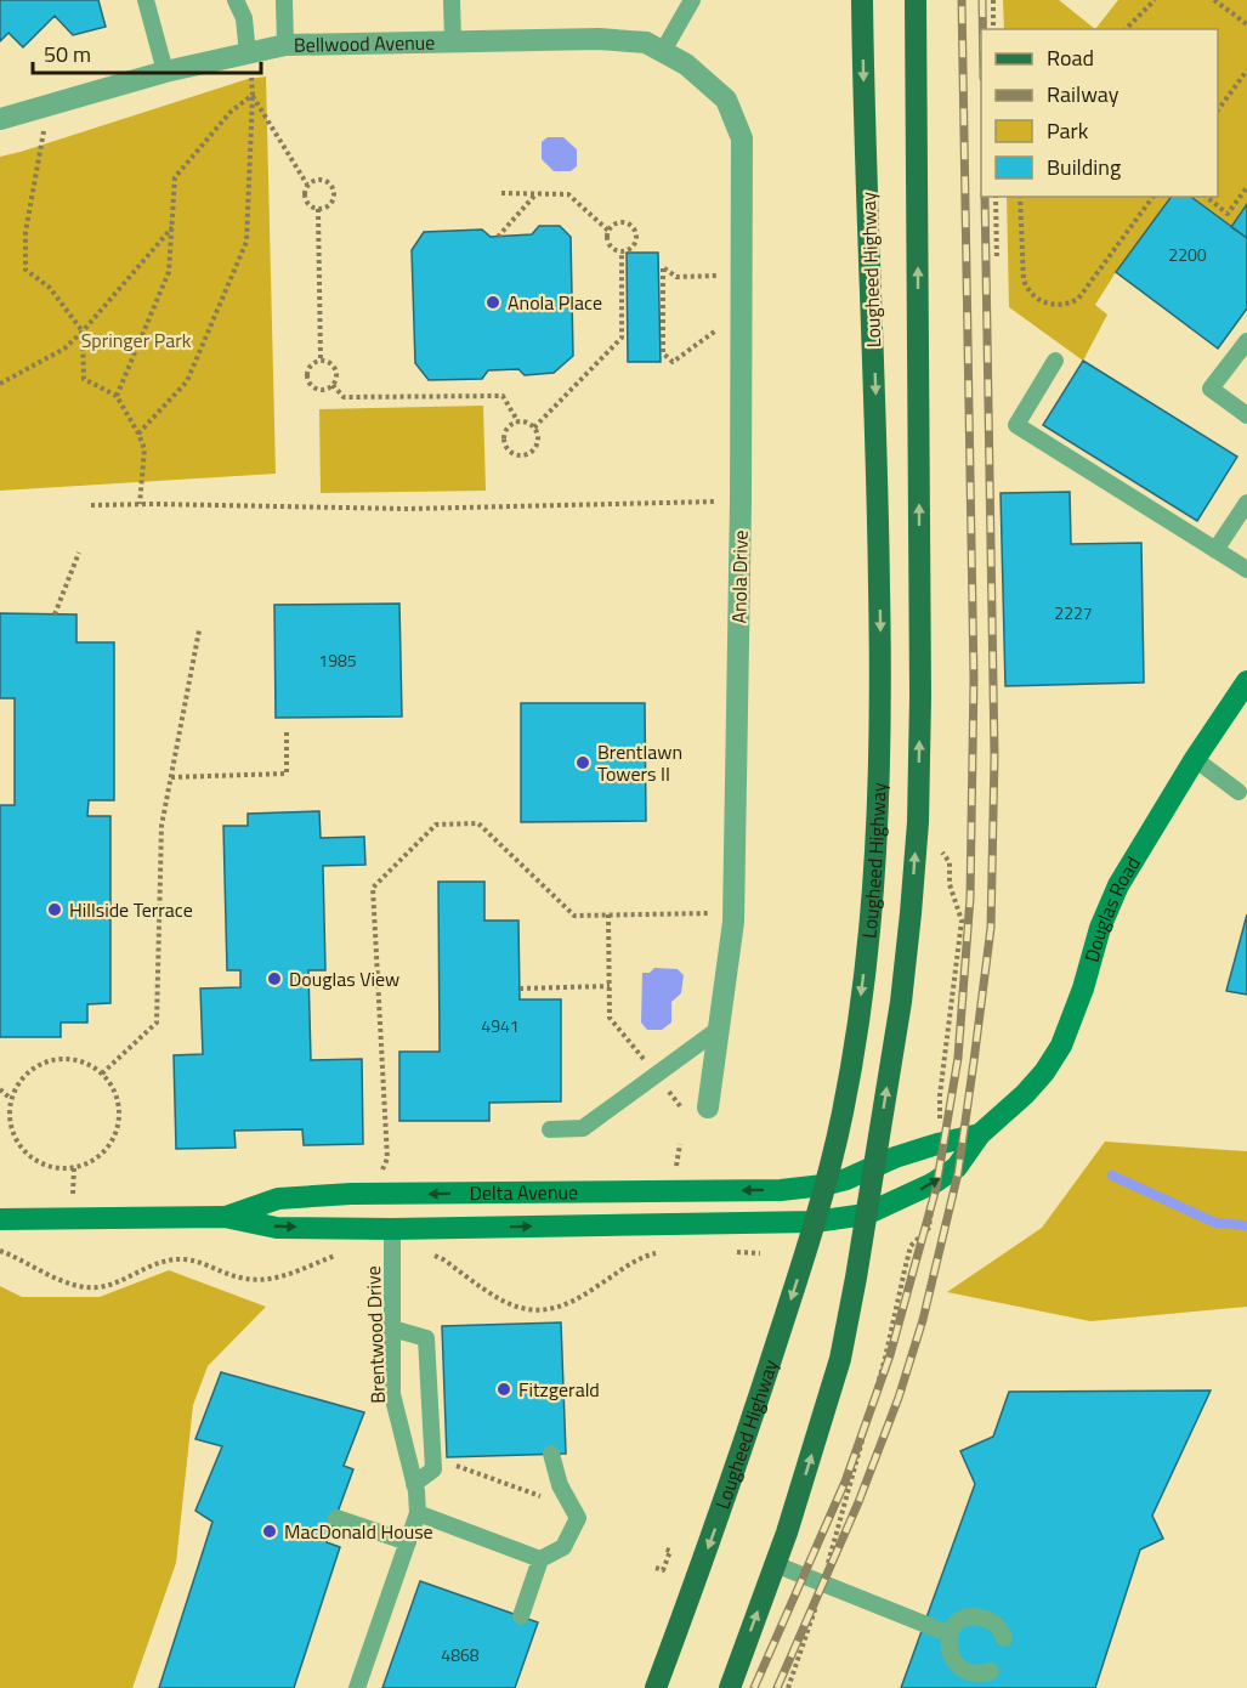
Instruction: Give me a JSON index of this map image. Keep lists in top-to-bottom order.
{
  "streets": {
    "main road": ["Lougheed Highway"],
    "street": [
      "Bellwood Avenue",
      "Anola Drive",
      "Douglas Road",
      "Delta Avenue"
    ],
    "lane": ["Brentwood Drive"]
  },
  "crossings": [
    ["Bellwood Avenue", "Anola Drive"],
    ["Lougheed Highway", "Douglas Road"],
    ["Lougheed Highway", "Delta Avenue"],
    ["Douglas Road", "Delta Avenue"],
    ["Delta Avenue", "Brentwood Drive"]
  ],
  "parks": ["Springer Park"],
  "places": [
    "Anola Place",
    "Brentlawn Towers II",
    "Hillside Terrace",
    "Douglas View",
    "Fitzgerald",
    "MacDonald House"
  ],
  "house_numbers": [
    "2200",
    "2227",
    "1985",
    "4941",
    "4868"
  ],
  "legend": [
    "Road",
    "Railway",
    "Park",
    "Building"
  ],
  "scale_bar": "50 m"
}
